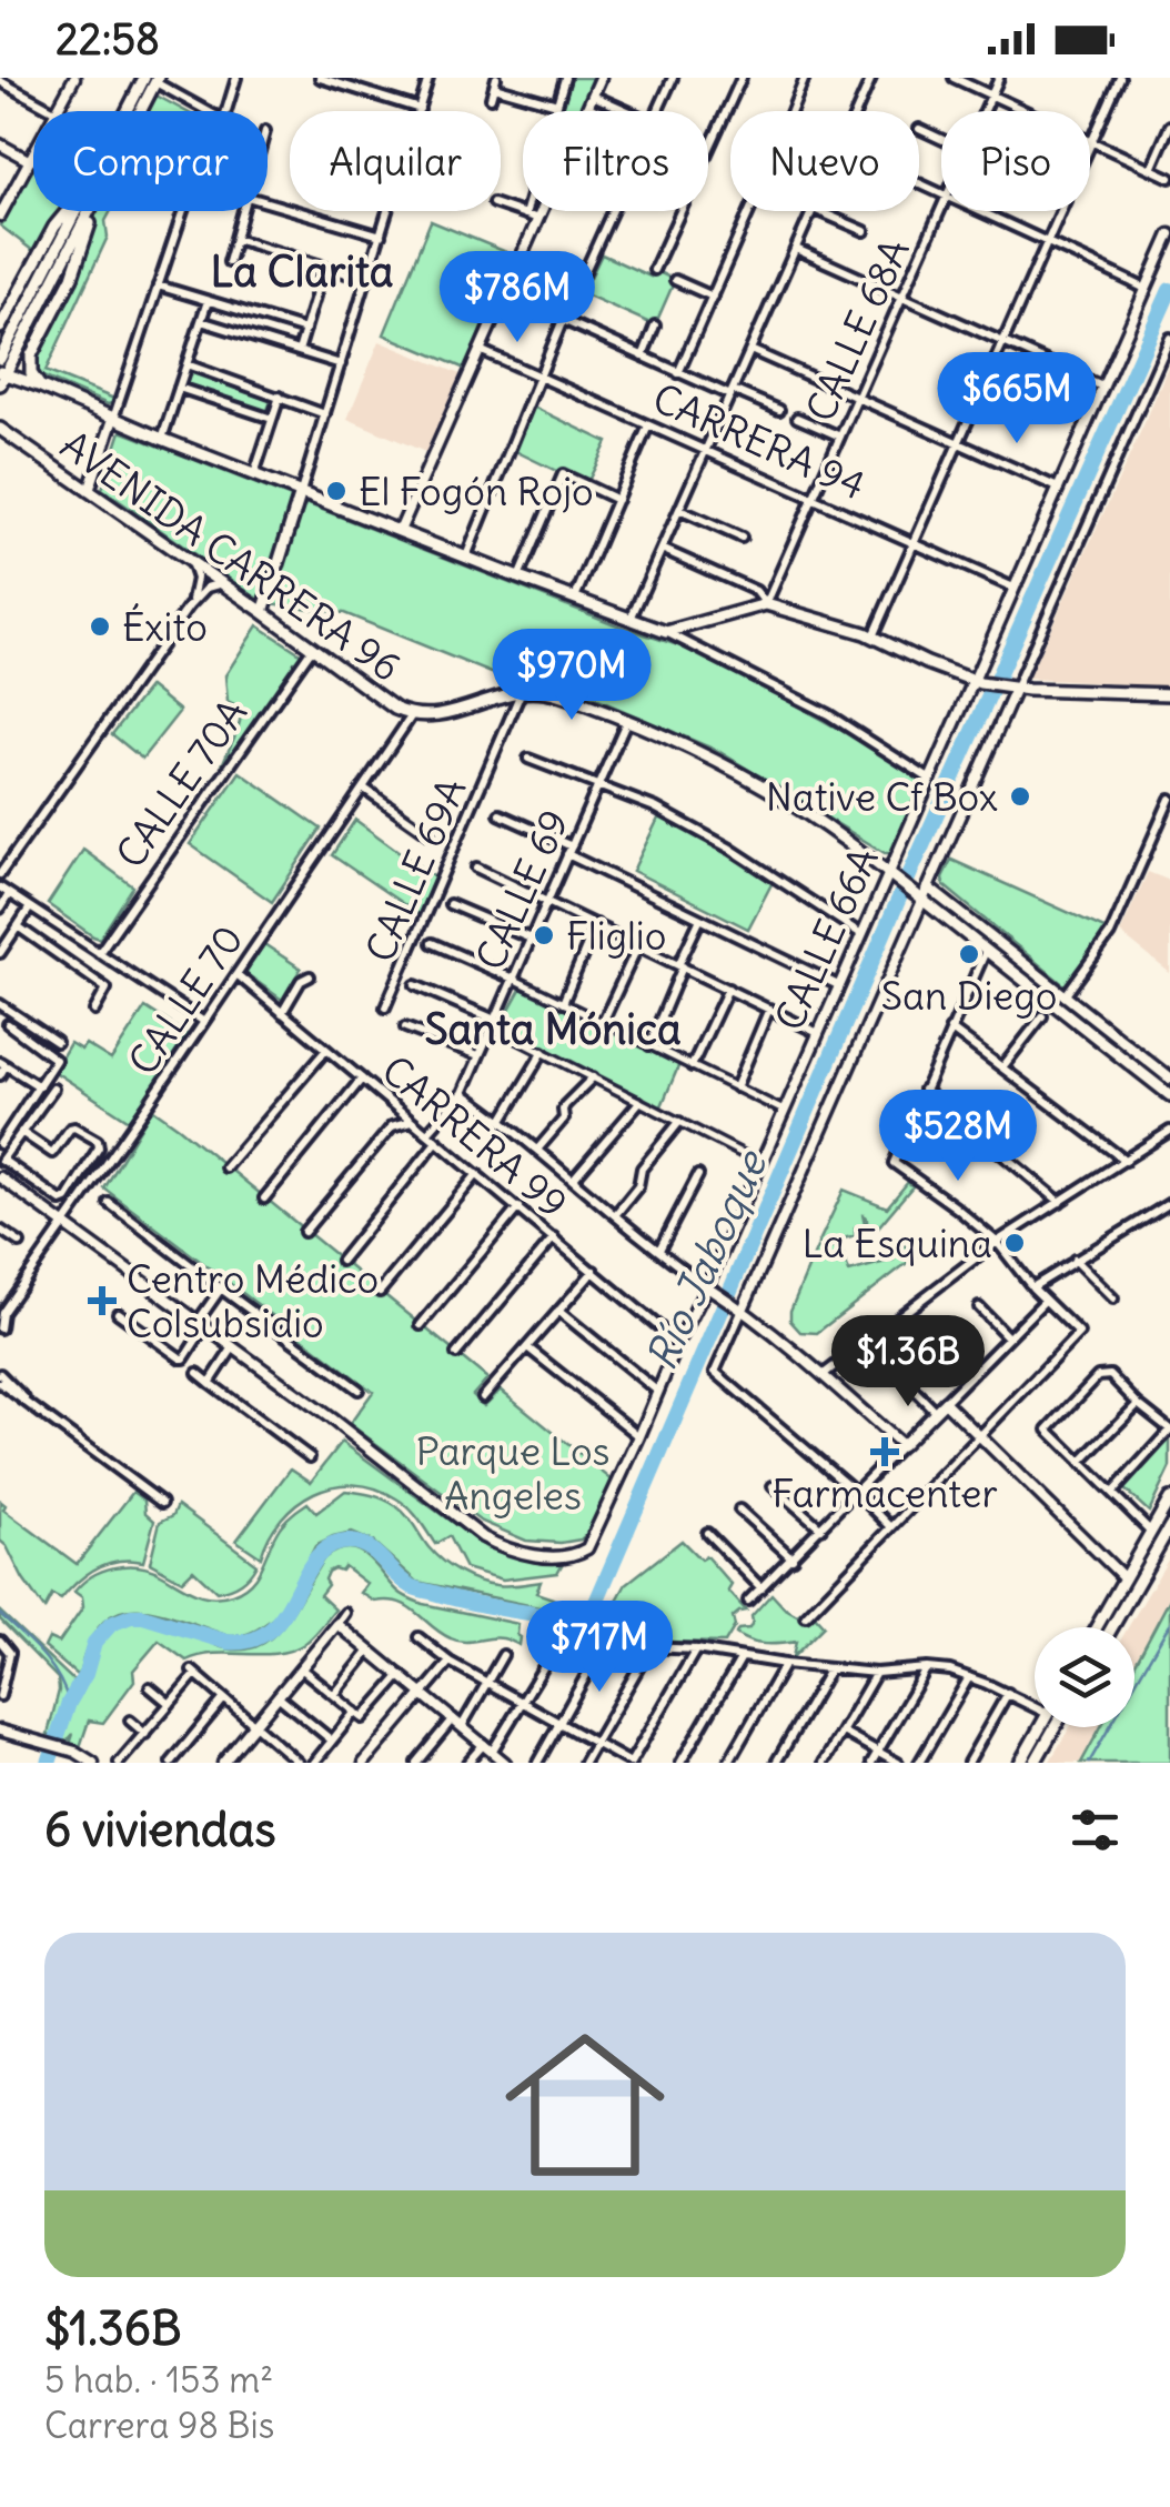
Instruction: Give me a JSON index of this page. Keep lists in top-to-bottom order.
{
  "streets": {
    "main road": ["AVENIDA CARRERA 96"],
    "street": [
      "CALLE 68A",
      "CARRERA 94",
      "CALLE 70A",
      "CALLE 69A",
      "CALLE 69",
      "CALLE 66A",
      "CALLE 70",
      "CARRERA 99"
    ]
  },
  "crossings": [
    ["CALLE 68A", "CARRERA 94"],
    ["CARRERA 94", "CALLE 66A"],
    ["AVENIDA CARRERA 96", "CALLE 70A"],
    ["AVENIDA CARRERA 96", "CALLE 69A"],
    ["AVENIDA CARRERA 96", "CALLE 69"],
    ["AVENIDA CARRERA 96", "CALLE 66A"],
    ["AVENIDA CARRERA 96", "CALLE 70"],
    ["CALLE 69", "CARRERA 99"],
    ["CALLE 66A", "CARRERA 99"],
    ["CALLE 70", "CARRERA 99"]
  ],
  "districts": ["La Clarita", "Santa Mónica"],
  "water": ["Río Jaboque"],
  "parks": ["Parque Los Angeles"],
  "places": {
    "other": [
      "El Fogón Rojo",
      "Éxito",
      "Native Cf Box",
      "Fliglio",
      "San Diego",
      "La Esquina"
    ],
    "health": ["Centro Médico Colsubsidio", "Farmacenter"]
  },
  "page": {
    "status": "22:58",
    "chip": [
      "Comprar",
      "Alquilar",
      "Filtros",
      "Nuevo",
      "Piso"
    ],
    "price": [
      "$786M",
      "$665M",
      "$970M",
      "$528M",
      "$1.36B",
      "$717M"
    ],
    "heading": "6 viviendas",
    "list": [
      {
        "name": "$1.36B",
        "note": "5 hab. · 153 m² · Carrera 98 Bis"
      }
    ]
  }
}
